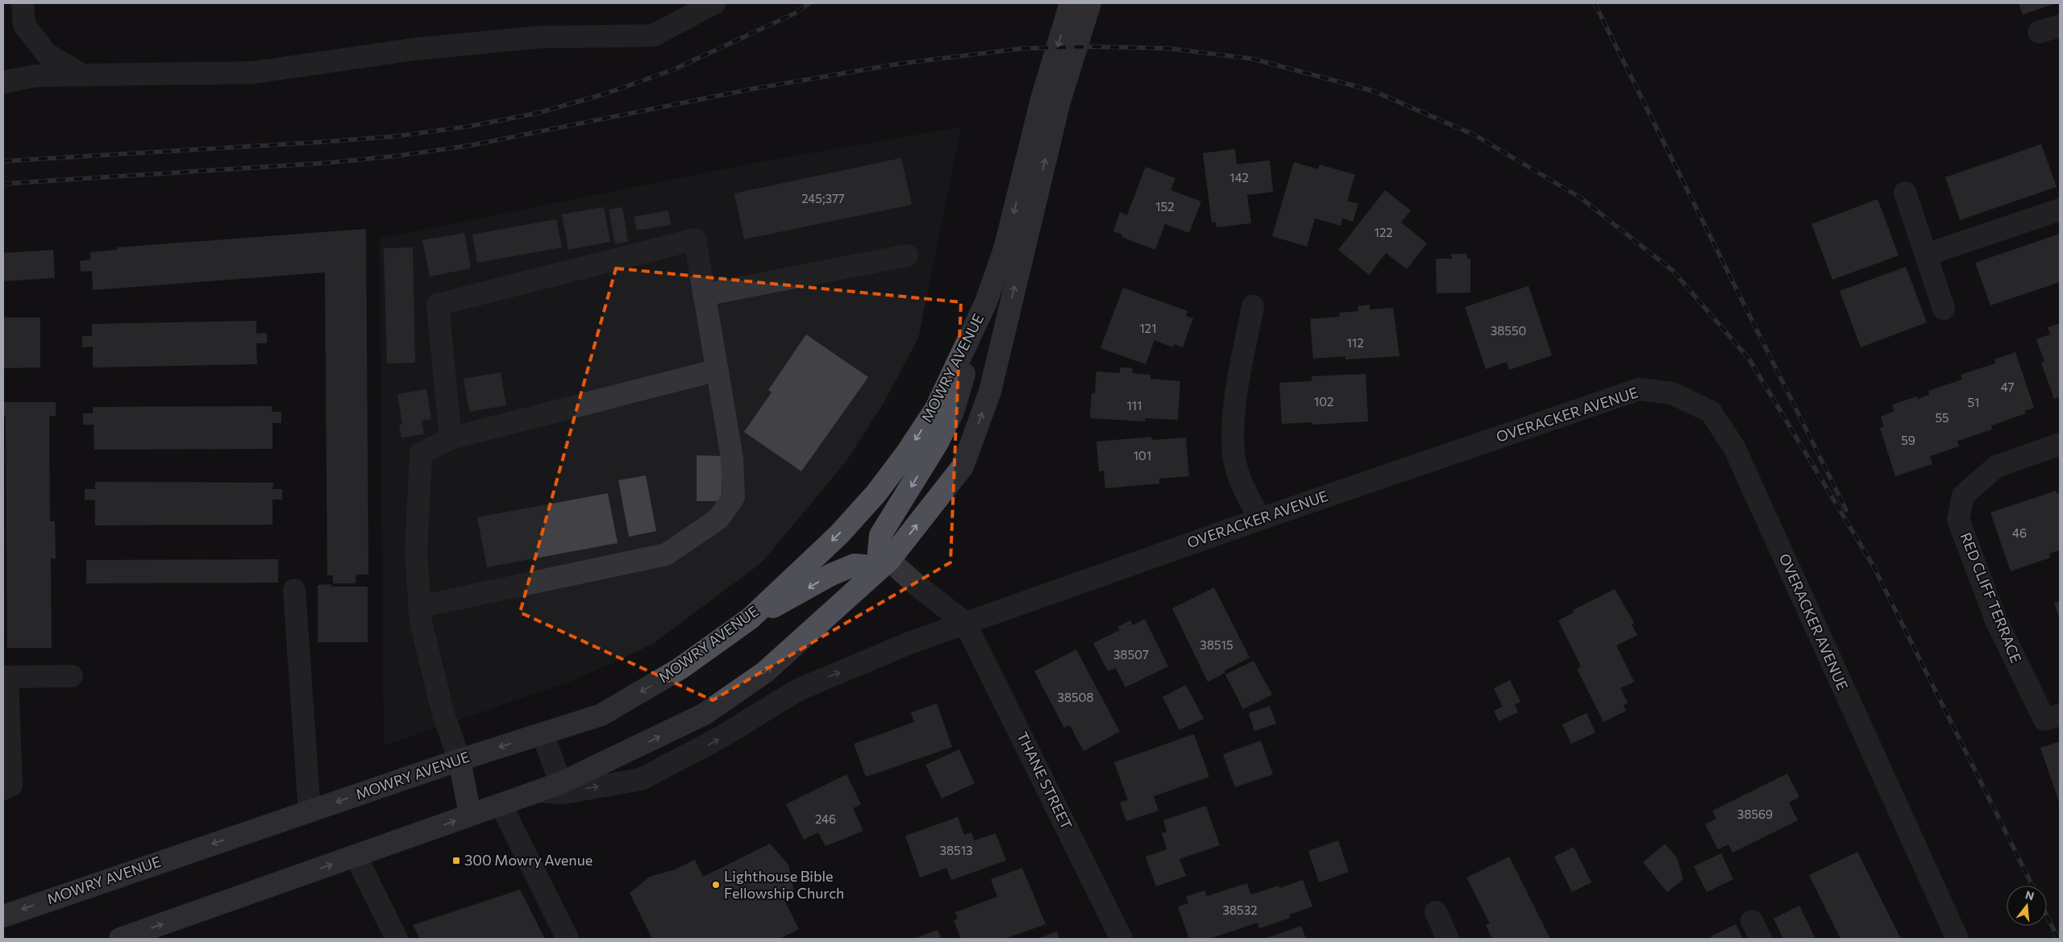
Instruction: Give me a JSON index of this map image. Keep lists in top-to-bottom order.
{
  "streets": {
    "main road": ["MOWRY AVENUE"],
    "street": ["OVERACKER AVENUE", "RED CLIFF TERRACE", "THANE STREET"]
  },
  "crossings": [
    ["MOWRY AVENUE", "OVERACKER AVENUE"],
    ["MOWRY AVENUE", "THANE STREET"],
    ["OVERACKER AVENUE", "THANE STREET"]
  ],
  "places": {
    "transit": ["300 Mowry Avenue"],
    "other": ["Lighthouse Bible Fellowship Church"]
  },
  "house_numbers": [
    "142",
    "245;377",
    "152",
    "122",
    "121",
    "38550",
    "112",
    "47",
    "102",
    "51",
    "111",
    "55",
    "59",
    "101",
    "46",
    "38515",
    "38507",
    "38508",
    "38569",
    "246",
    "38513",
    "38532"
  ],
  "north": "top"
}
